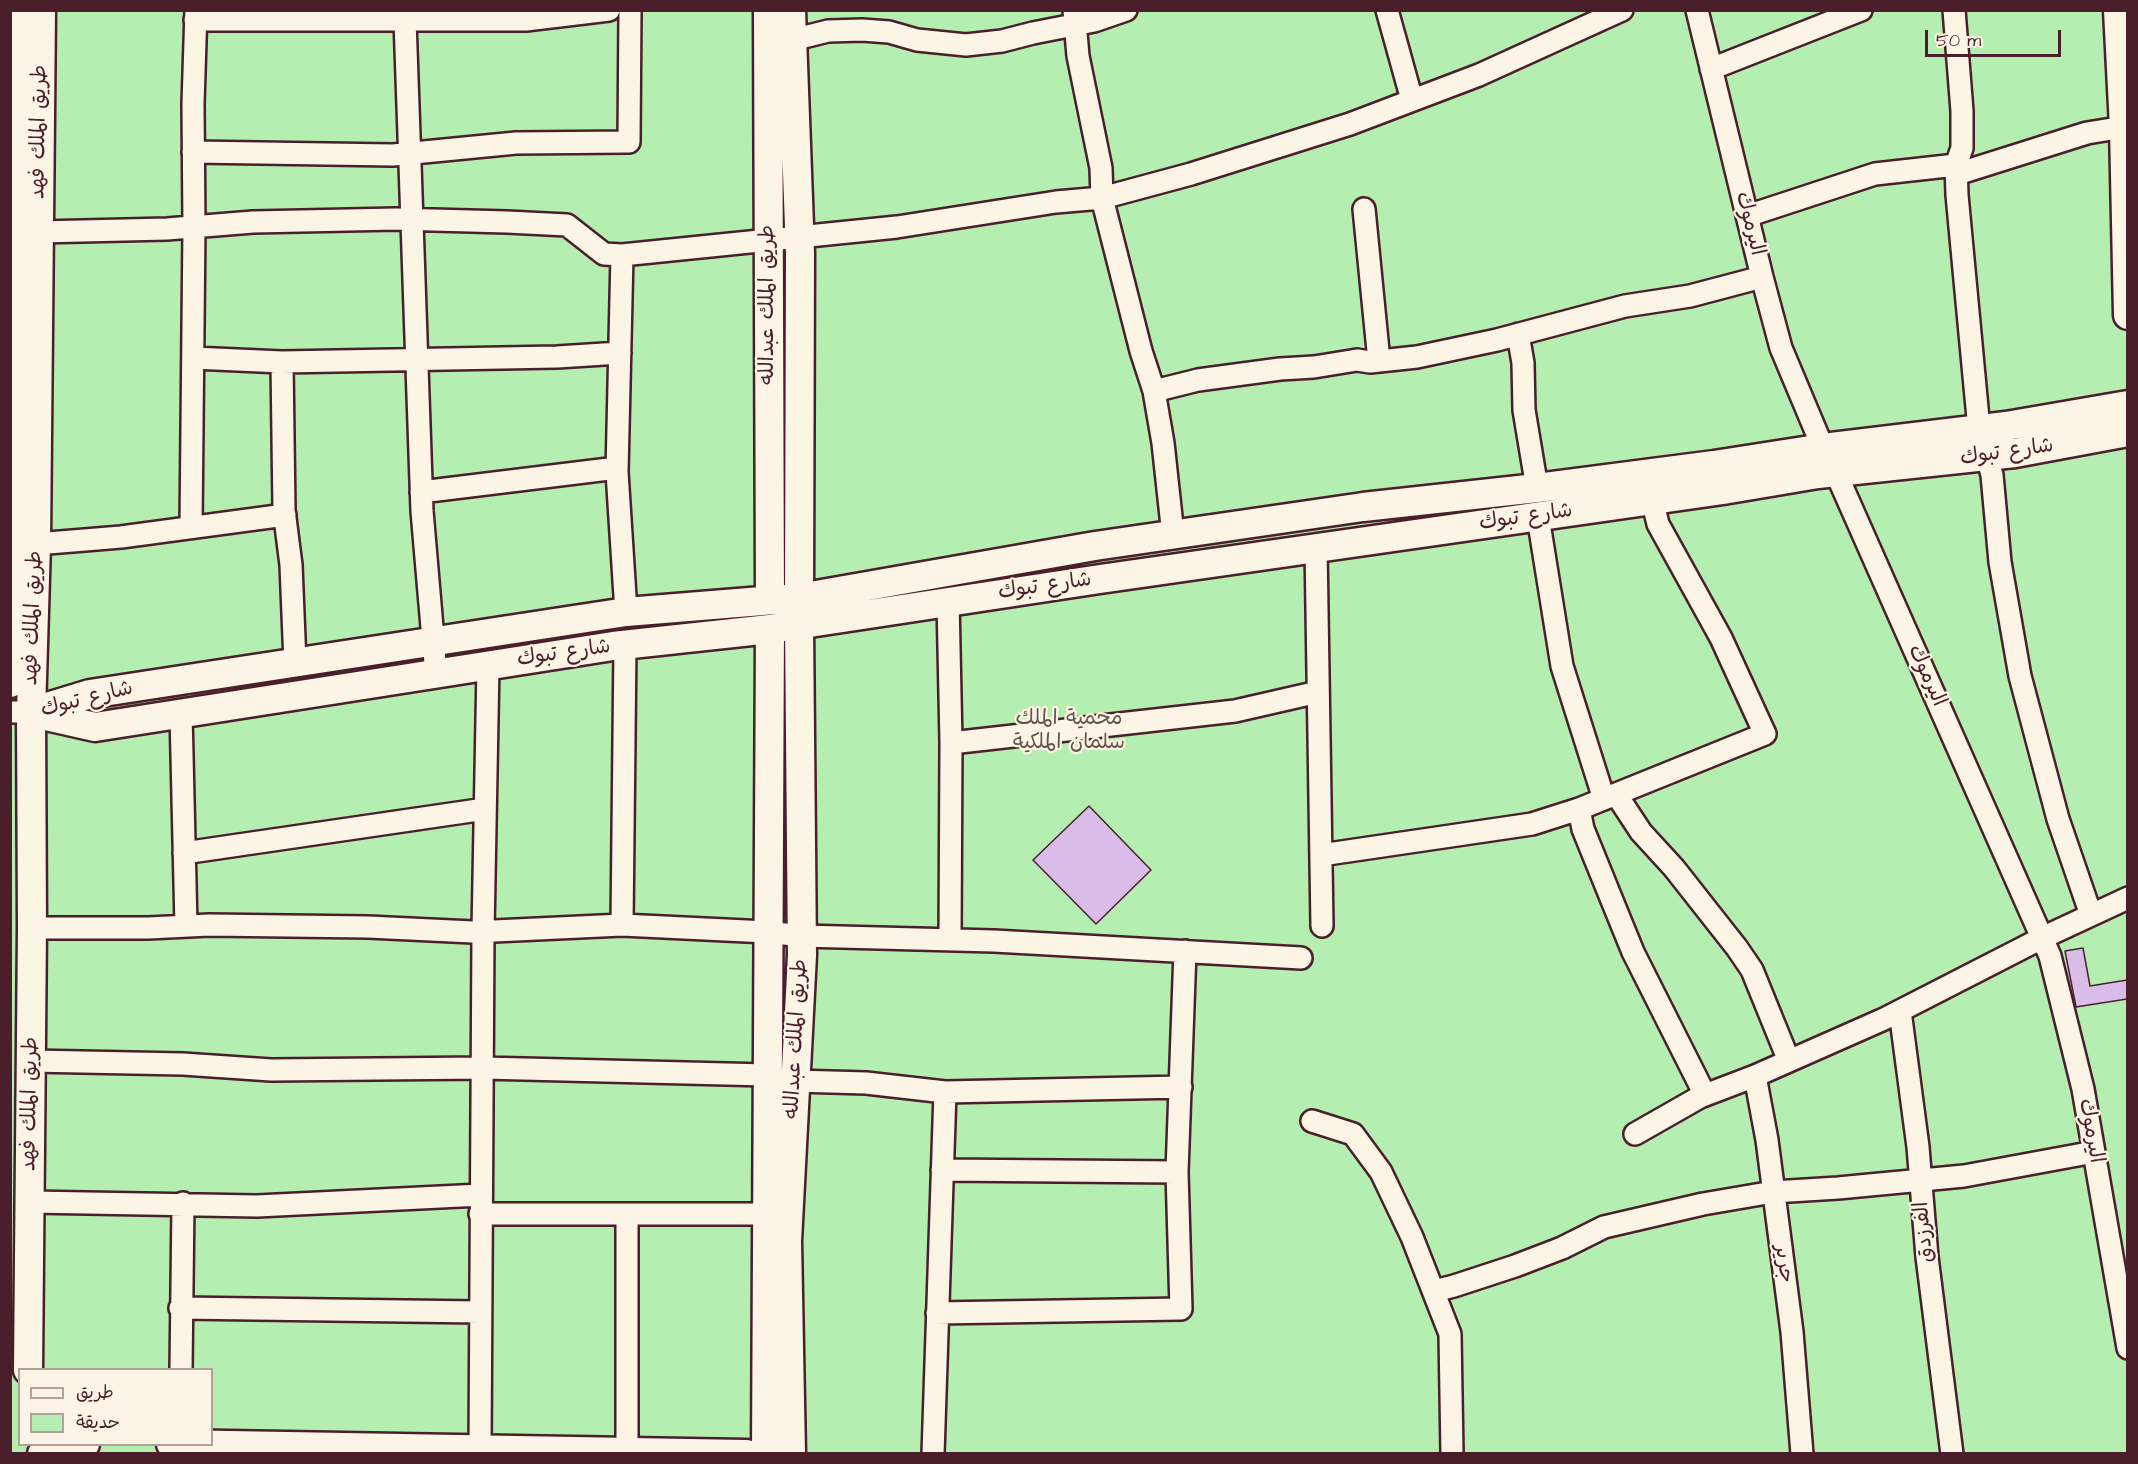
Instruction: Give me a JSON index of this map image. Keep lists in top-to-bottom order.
{
  "streets": {
    "main road": ["طريق الملك فهد", "طريق الملك عبدالله", "شارع تبوك"],
    "street": ["اليرموك", "الفرزدق", "جرير"]
  },
  "crossings": [
    ["طريق الملك فهد", "شارع تبوك"],
    ["اليرموك", "شارع تبوك"],
    ["طريق الملك عبدالله", "شارع تبوك"]
  ],
  "parks": ["محمية الملك سلمان الملكية"],
  "legend": ["طريق", "حديقة"],
  "scale_bar": "50 m"
}
